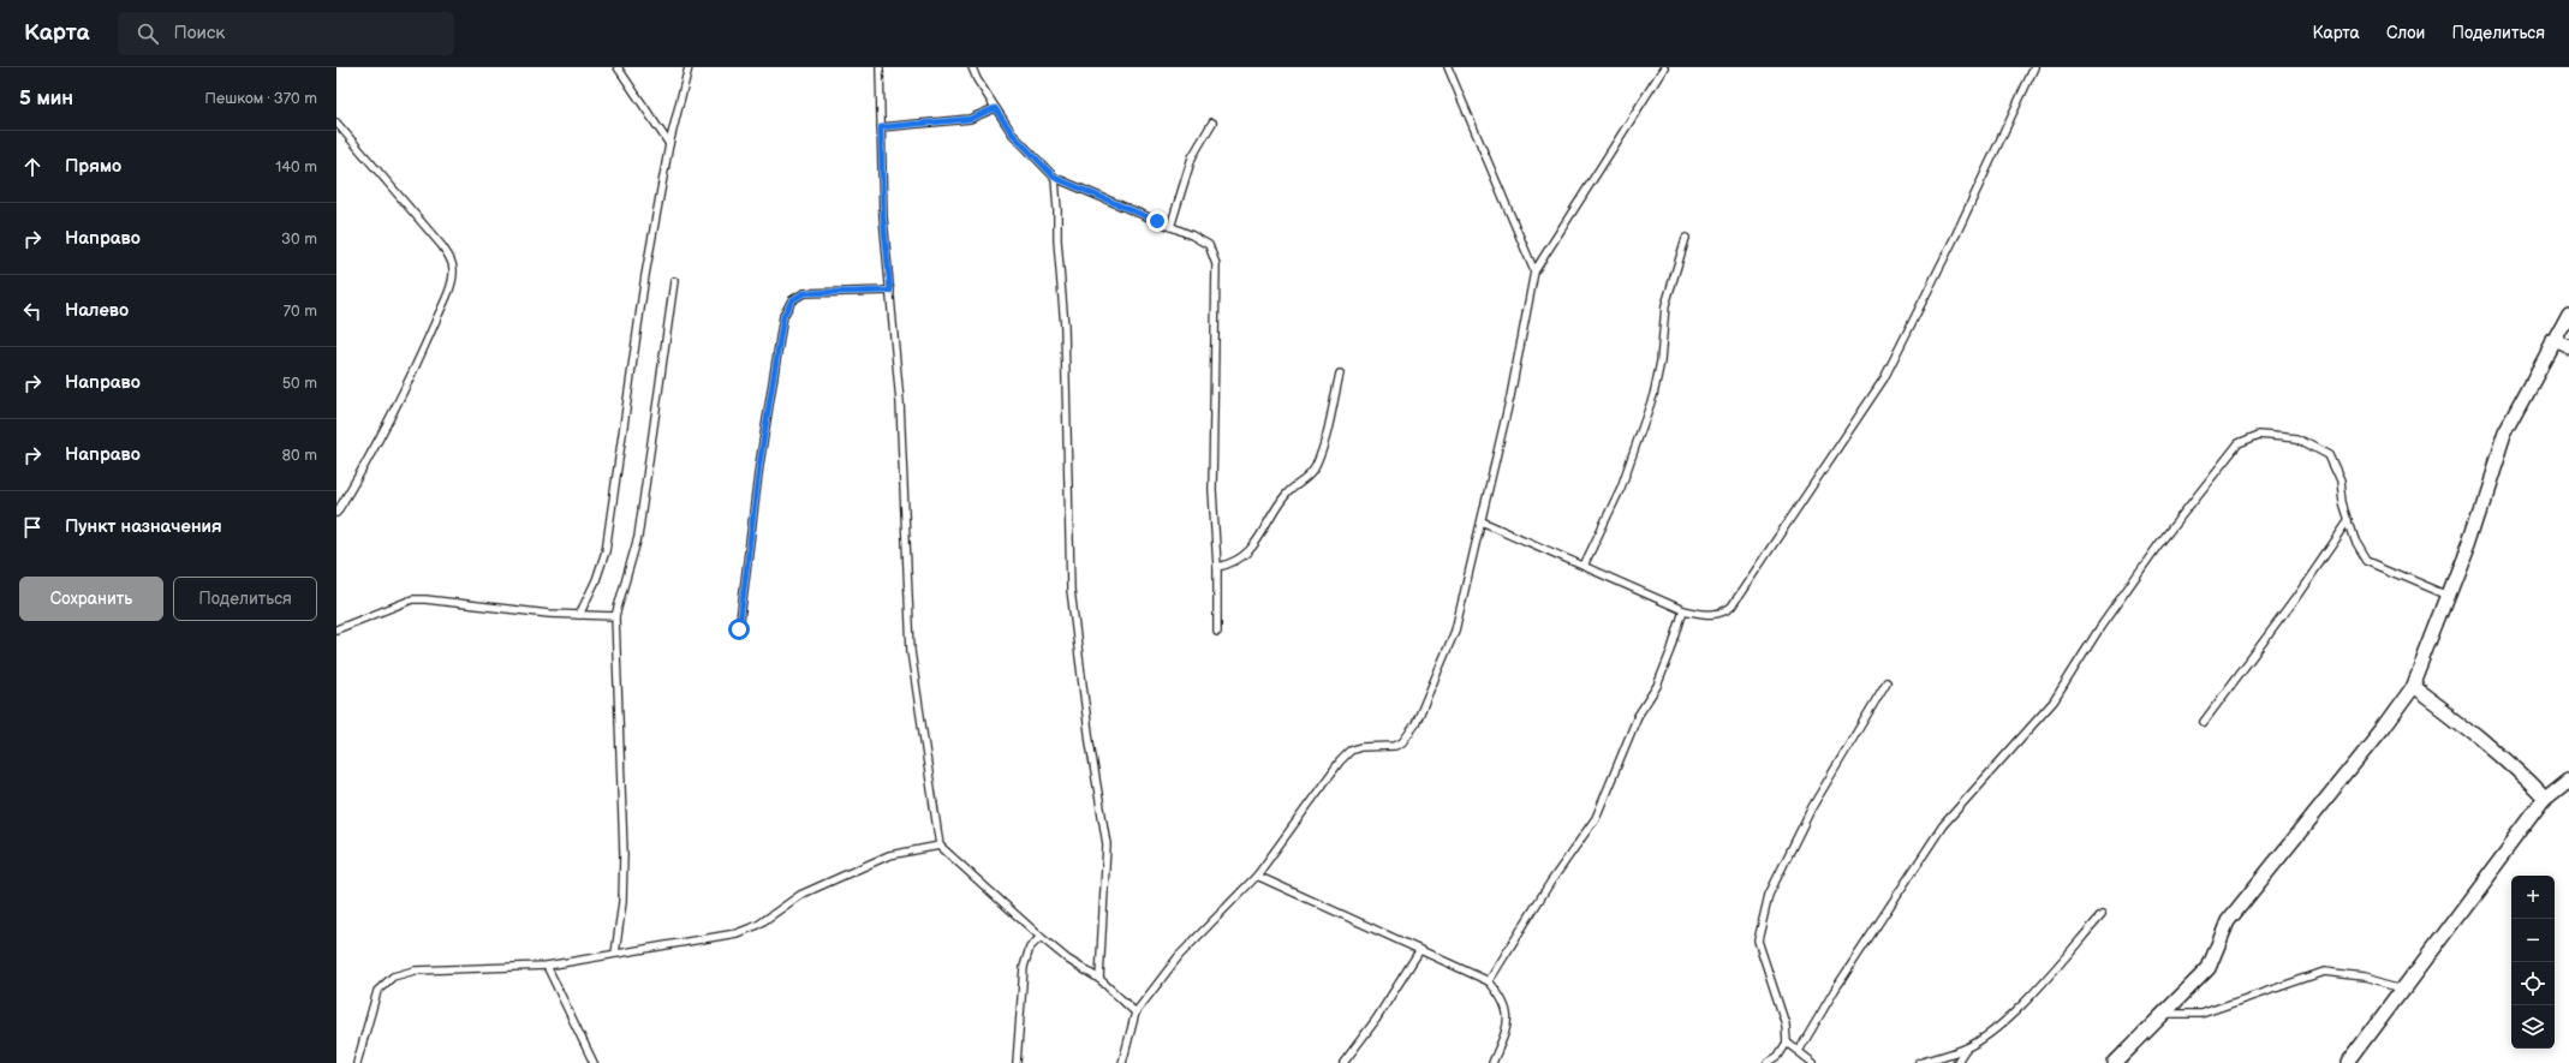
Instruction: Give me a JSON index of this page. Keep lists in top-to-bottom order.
{
  "page": {
    "header": "Карта",
    "search": "Поиск",
    "nav": ["Карта", "Слои", "Поделиться"],
    "heading": ["5 мин", "Пешком · 370 m"],
    "list": [
      ["Прямо", "140 m"],
      ["Направо", "30 m"],
      ["Налево", "70 m"],
      ["Направо", "50 m"],
      ["Направо", "80 m"],
      "Пункт назначения"
    ],
    "buttons": ["Сохранить", "Поделиться"],
    "map_buttons": ["+", "−"]
  }
}
